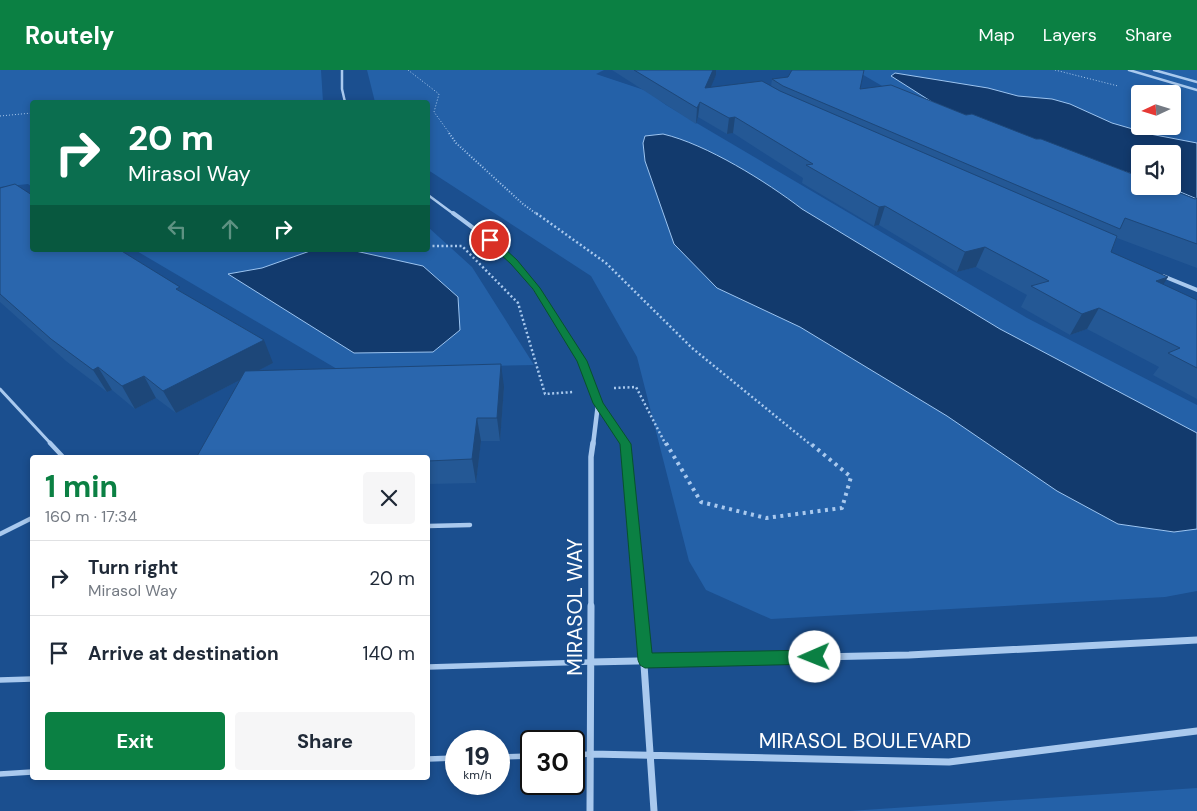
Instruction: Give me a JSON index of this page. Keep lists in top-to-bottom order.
{
  "streets": {
    "street": ["MIRASOL WAY", "MIRASOL BOULEVARD"]
  },
  "crossings": [
    ["MIRASOL WAY", "MIRASOL BOULEVARD"]
  ],
  "north": "left",
  "page": {
    "header": "Routely",
    "nav": ["Map", "Layers", "Share"],
    "turn": ["20 m", "Mirasol Way"],
    "heading": ["1 min", "160 m · 17:34"],
    "list": [
      {
        "name": "Turn right",
        "note": "Mirasol Way",
        "value": "20 m"
      },
      {
        "name": "Arrive at destination",
        "value": "140 m"
      }
    ],
    "buttons": ["Exit", "Share"],
    "speed": "19 km/h",
    "limit": "30"
  }
}
